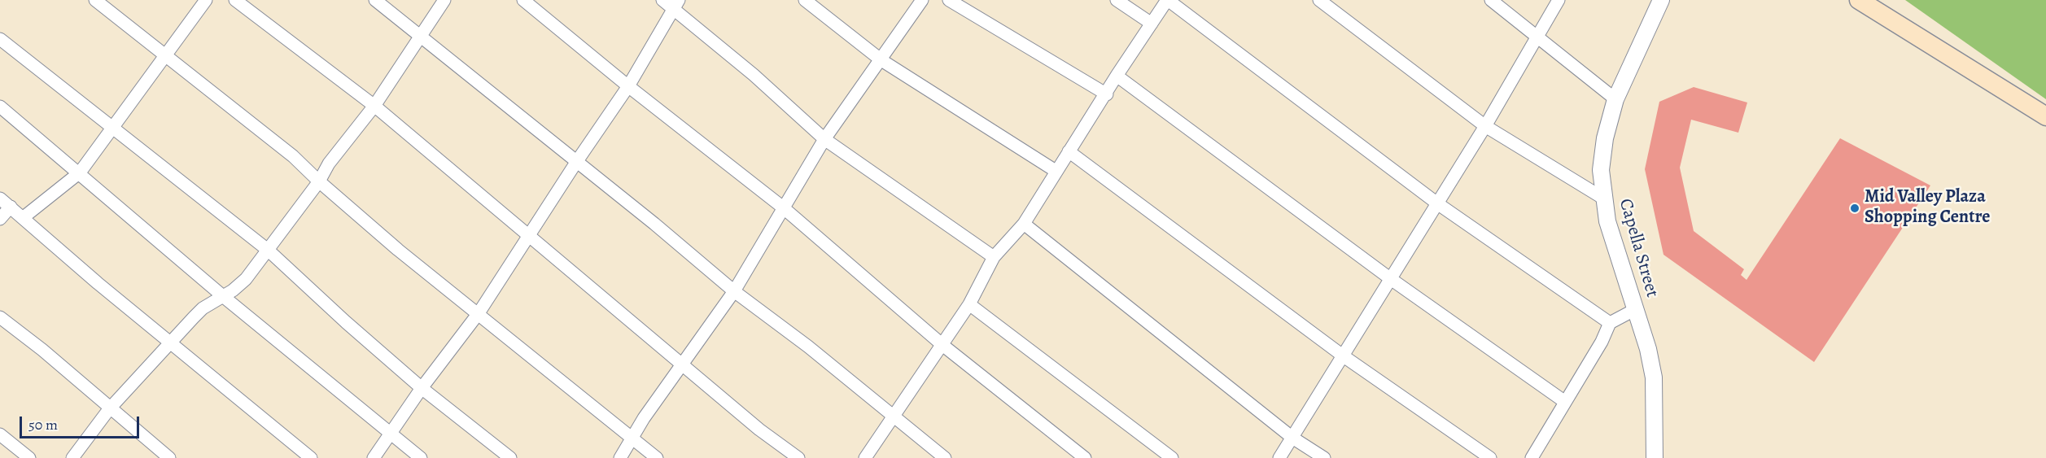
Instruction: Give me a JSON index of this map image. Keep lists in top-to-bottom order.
{
  "streets": {
    "street": ["Capella Street"]
  },
  "places": ["Mid Valley Plaza Shopping Centre"],
  "scale_bar": "50 m"
}
